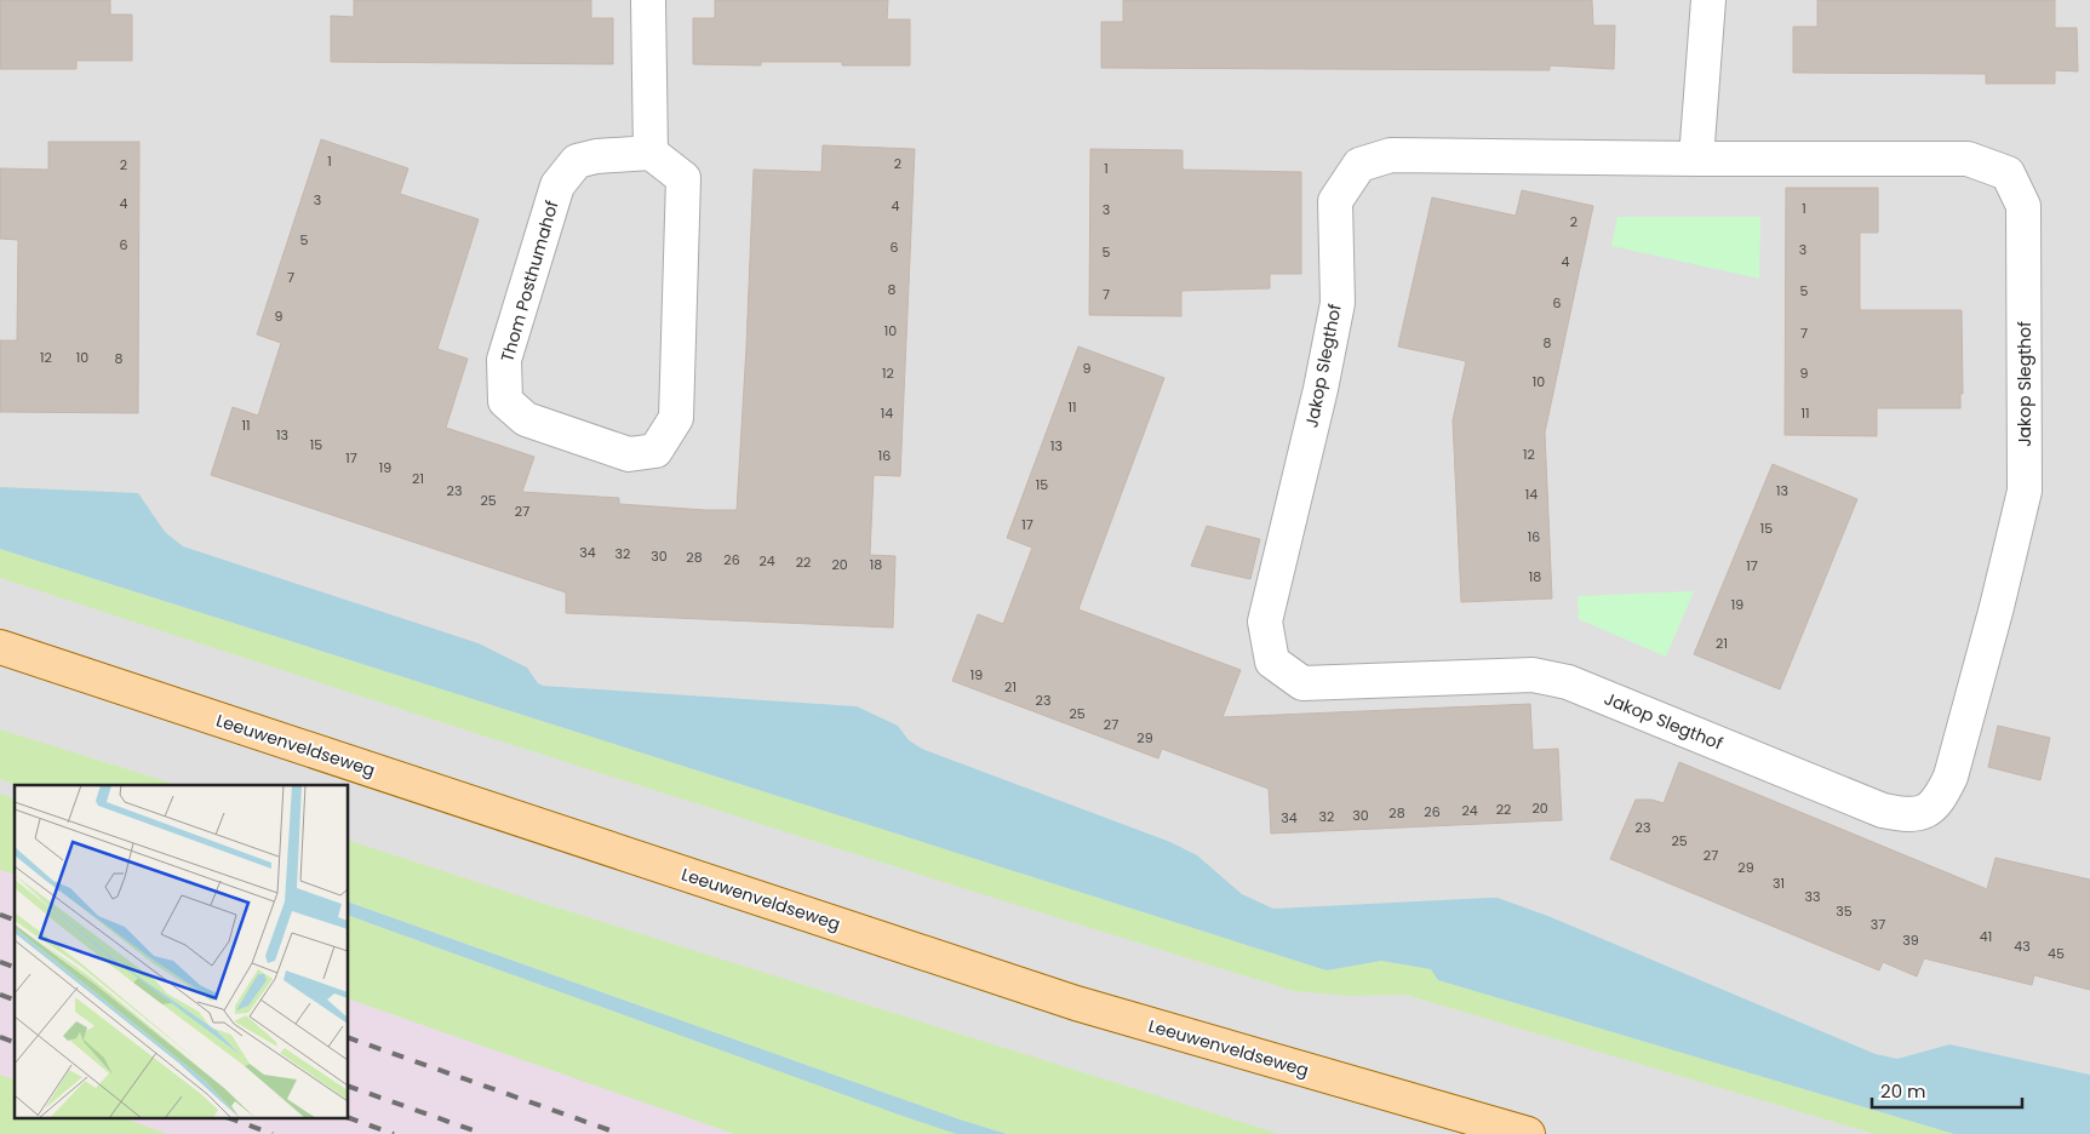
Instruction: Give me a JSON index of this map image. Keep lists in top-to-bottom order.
{
  "streets": {
    "main road": ["Leeuwenveldseweg"],
    "street": ["Thom Posthumahof", "Jakop Slegthof"]
  },
  "house_numbers": [
    "1",
    "2",
    "2",
    "1",
    "3",
    "4",
    "4",
    "1",
    "3",
    "2",
    "5",
    "6",
    "6",
    "3",
    "5",
    "4",
    "7",
    "8",
    "5",
    "7",
    "6",
    "9",
    "10",
    "7",
    "8",
    "12",
    "10",
    "8",
    "9",
    "12",
    "9",
    "10",
    "11",
    "14",
    "11",
    "11",
    "13",
    "15",
    "13",
    "12",
    "16",
    "17",
    "19",
    "21",
    "15",
    "23",
    "13",
    "14",
    "25",
    "27",
    "17",
    "15",
    "16",
    "34",
    "32",
    "30",
    "28",
    "26",
    "24",
    "22",
    "20",
    "18",
    "17",
    "18",
    "19",
    "21",
    "19",
    "21",
    "23",
    "25",
    "27",
    "29",
    "20",
    "22",
    "24",
    "26",
    "28",
    "30",
    "32",
    "34",
    "23",
    "25",
    "27",
    "29",
    "31",
    "33",
    "35",
    "37",
    "41",
    "39",
    "43",
    "45"
  ],
  "scale_bar": "20 m"
}
